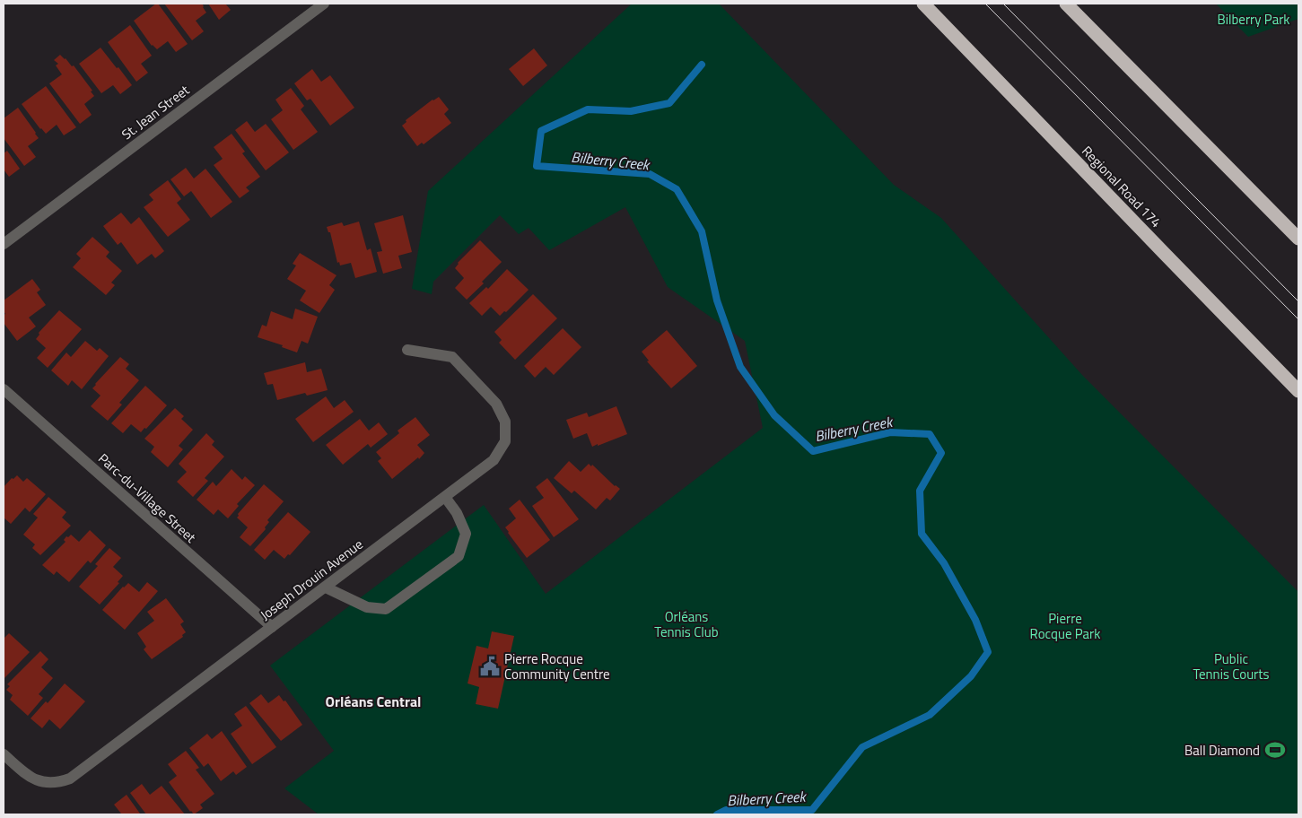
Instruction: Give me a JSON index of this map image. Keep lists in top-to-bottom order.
{
  "streets": {
    "highway": ["Regional Road 174"],
    "street": ["St. Jean Street", "Parc-du-Village Street", "Joseph Drouin Avenue"]
  },
  "crossings": [
    ["Parc-du-Village Street", "Joseph Drouin Avenue"]
  ],
  "districts": ["Orléans Central"],
  "water": ["Bilberry Creek"],
  "parks": [
    "Bilberry Park",
    "Orléans Tennis Club",
    "Pierre Rocque Park",
    "Public Tennis Courts"
  ],
  "places": {
    "public building": ["Pierre Rocque Community Centre"],
    "sports": ["Ball Diamond"]
  }
}
